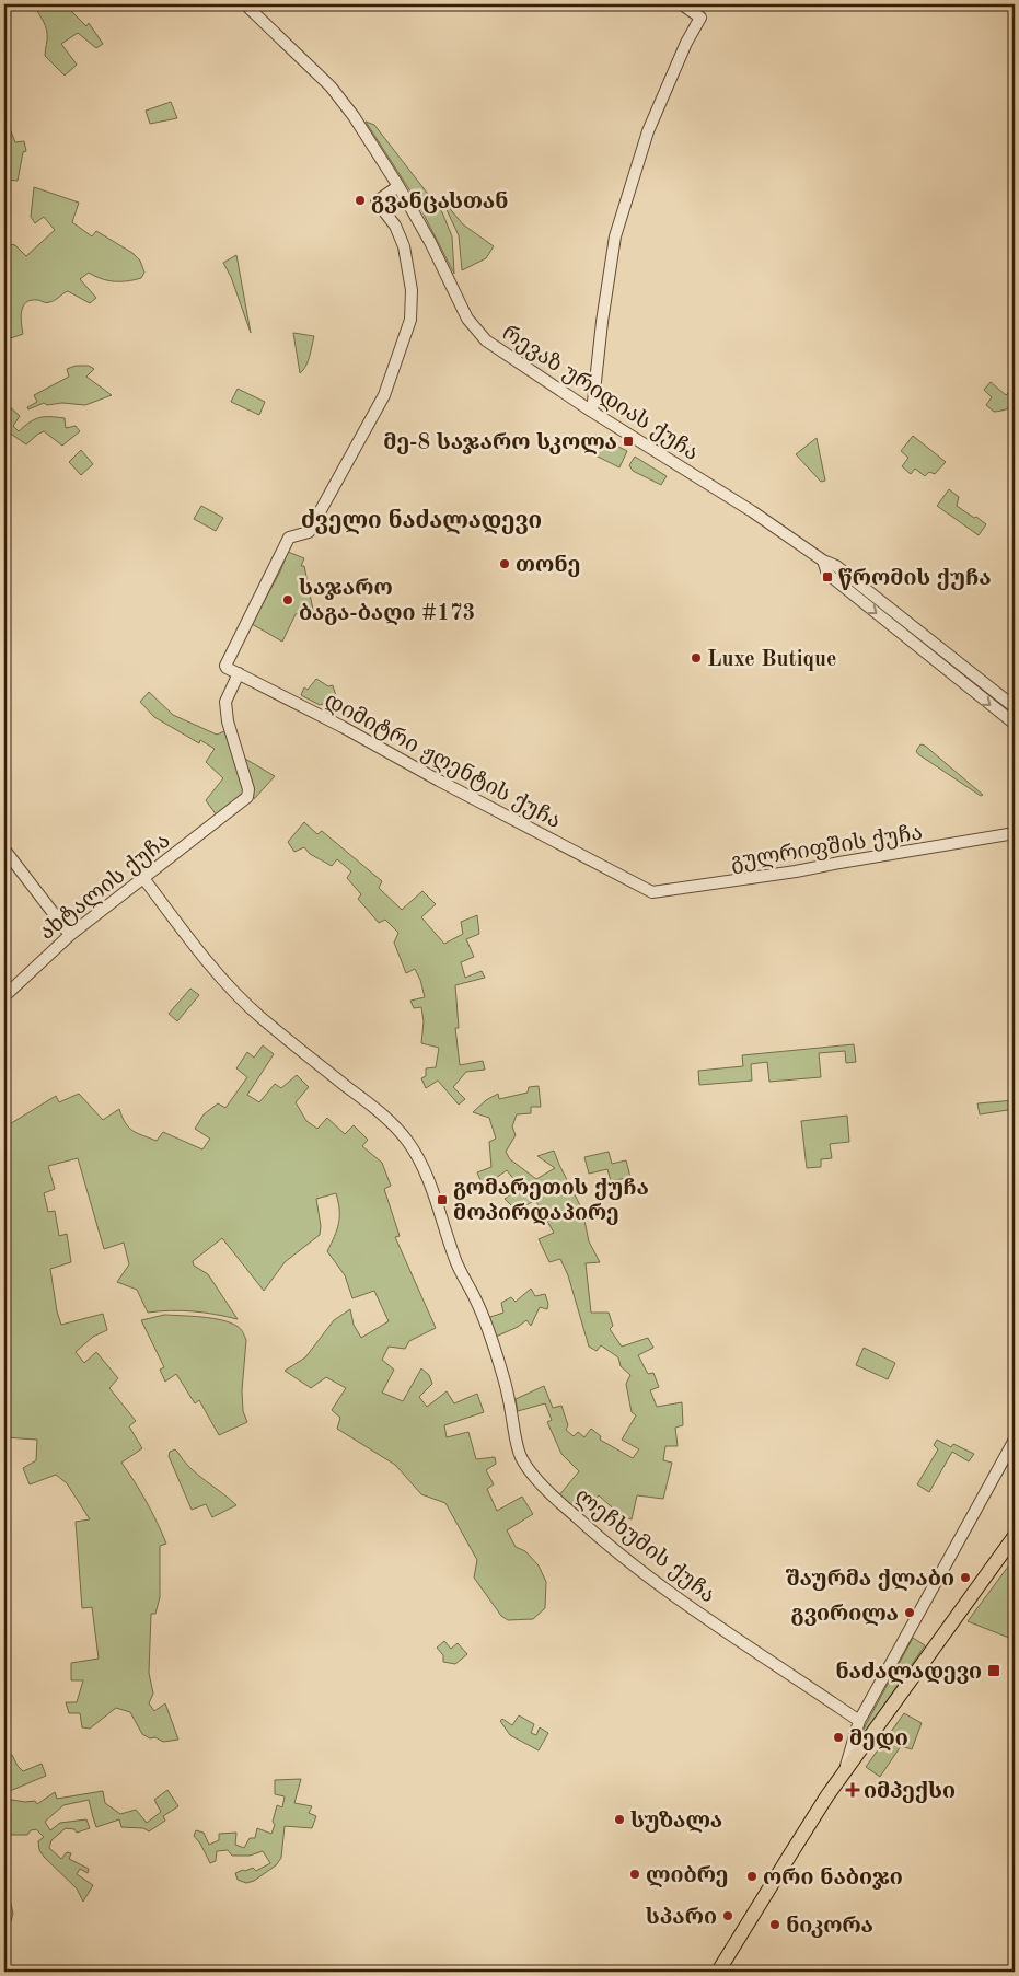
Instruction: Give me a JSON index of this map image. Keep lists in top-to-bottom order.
{
  "streets": {
    "street": [
      "რევაზ ურიდიას ქუჩა",
      "დიმიტრი ჟღენტის ქუჩა",
      "გულრიფშის ქუჩა",
      "ახტალის ქუჩა",
      "ლეჩხუმის ქუჩა"
    ]
  },
  "crossings": [
    ["რევაზ ურიდიას ქუჩა", "დიმიტრი ჟღენტის ქუჩა"],
    ["დიმიტრი ჟღენტის ქუჩა", "გულრიფშის ქუჩა"],
    ["დიმიტრი ჟღენტის ქუჩა", "ახტალის ქუჩა"],
    ["ახტალის ქუჩა", "ლეჩხუმის ქუჩა"]
  ],
  "districts": ["ძველი ნაძალადევი"],
  "places": {
    "other": [
      "გვანცასთან",
      "თონე",
      "საჯარო ბაგა-ბაღი #173",
      "Luxe Butique",
      "შაურმა ქლაბი",
      "გვირილა",
      "მედი",
      "სუზალა",
      "ლიბრე",
      "ორი ნაბიჯი",
      "სპარი",
      "ნიკორა"
    ],
    "transit": [
      "მე-8 საჯარო სკოლა",
      "წრომის ქუჩა",
      "გომარეთის ქუჩა მოპირდაპირე",
      "ნაძალადევი"
    ],
    "health": ["იმპექსი"]
  }
}
